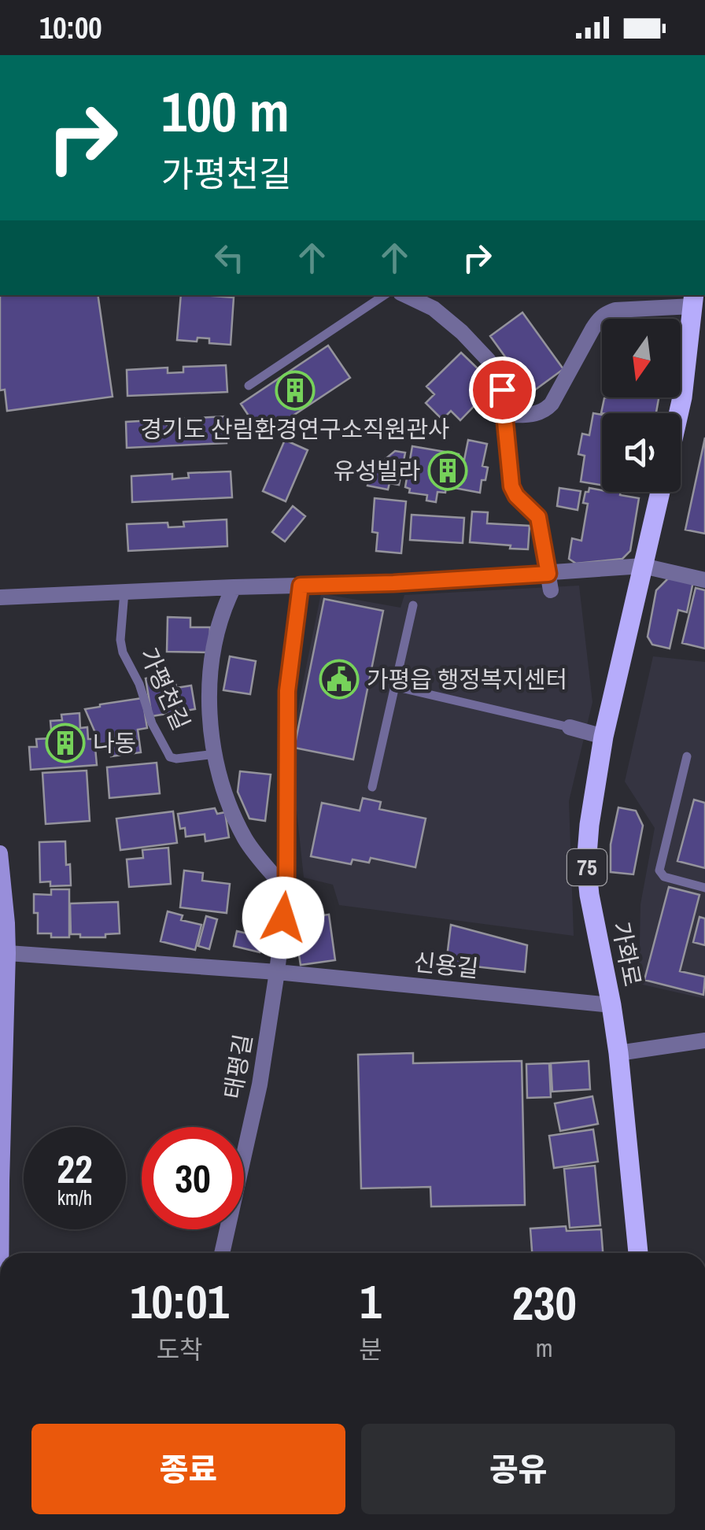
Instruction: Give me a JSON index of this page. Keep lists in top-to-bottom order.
{
  "streets": {
    "main road": ["75", "가화로"],
    "street": ["가평천길", "신용길", "태평길"]
  },
  "crossings": [
    ["가화로", "신용길"],
    ["신용길", "태평길"]
  ],
  "places": {
    "building": ["경기도 산림환경연구소직원관사", "유성빌라", "나동"],
    "public building": ["가평읍 행정복지센터"]
  },
  "north": "bottom",
  "page": {
    "status": "10:00",
    "turn": ["100 m", "가평천길"],
    "speed": "22 km/h",
    "limit": "30",
    "eta": [
      "10:01",
      "도착",
      "1",
      "분",
      "230",
      "m"
    ],
    "buttons": ["종료", "공유"]
  }
}
